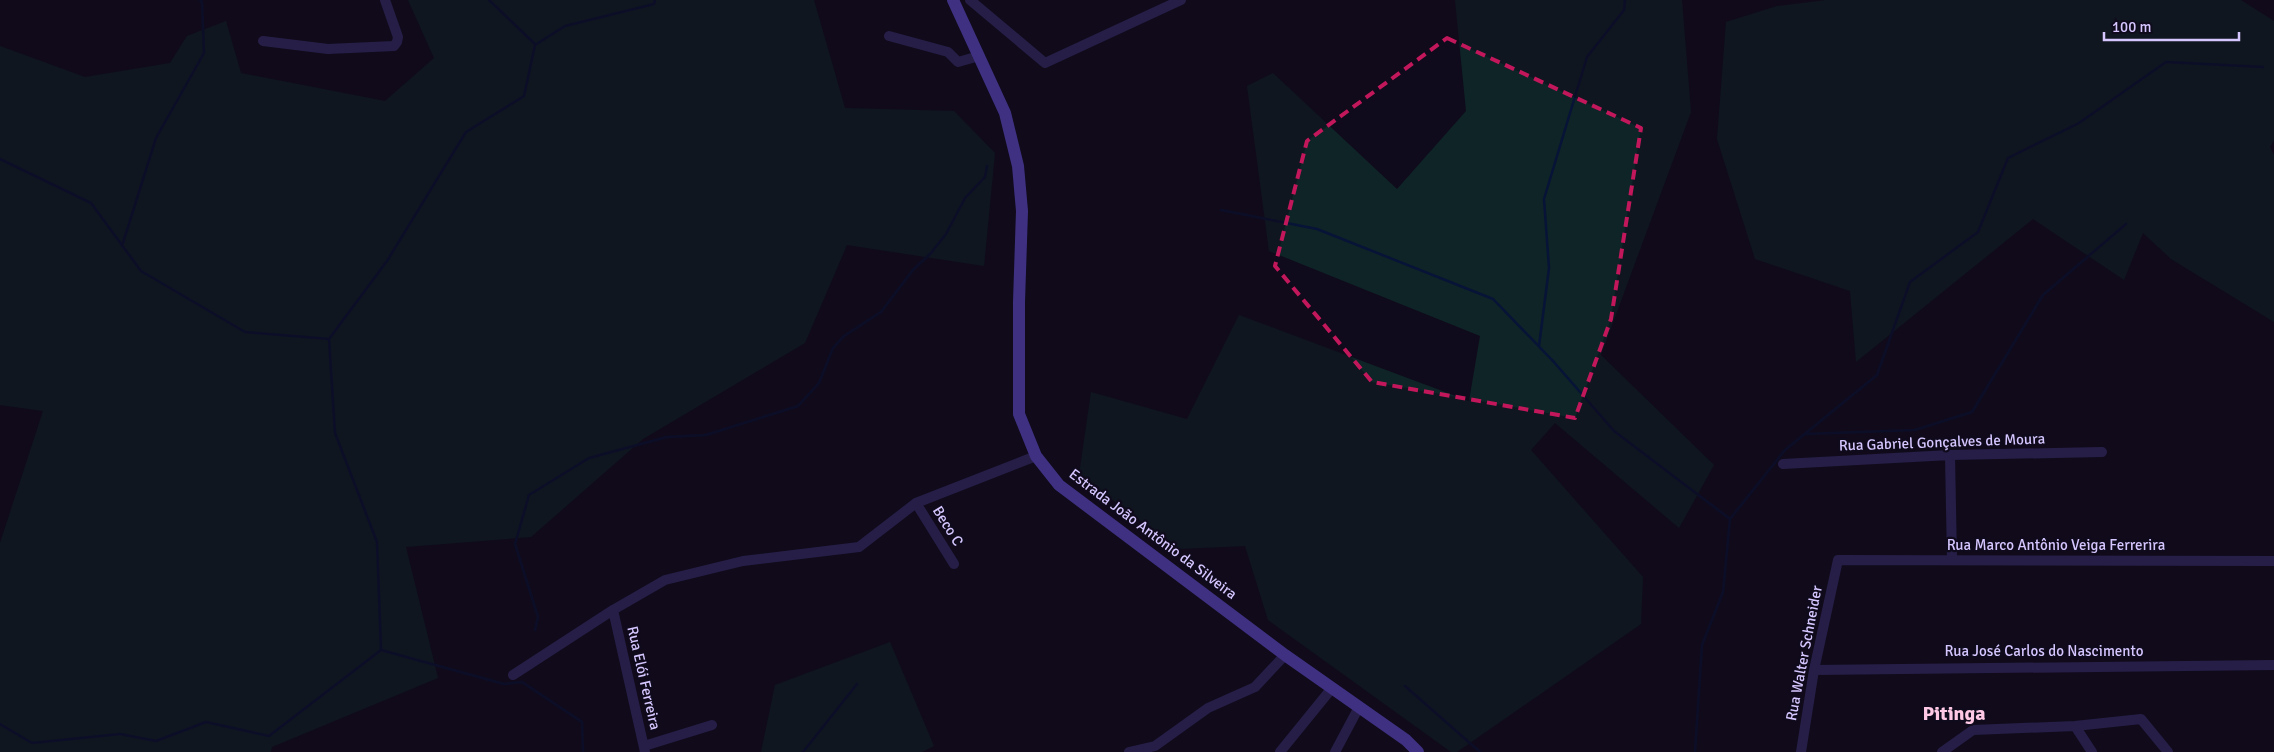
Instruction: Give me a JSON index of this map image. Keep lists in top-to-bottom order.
{
  "streets": {
    "main road": ["Estrada João Antônio da Silveira"],
    "street": [
      "Rua Gabriel Gonçalves de Moura",
      "Beco C",
      "Rua Marco Antônio Veiga Ferrerira",
      "Rua José Carlos do Nascimento",
      "Rua Walter Schneider",
      "Rua Elói Ferreira"
    ]
  },
  "crossings": [
    ["Rua Marco Antônio Veiga Ferrerira", "Rua Walter Schneider"],
    ["Rua José Carlos do Nascimento", "Rua Walter Schneider"]
  ],
  "districts": ["Pitinga"],
  "scale_bar": "100 m"
}
